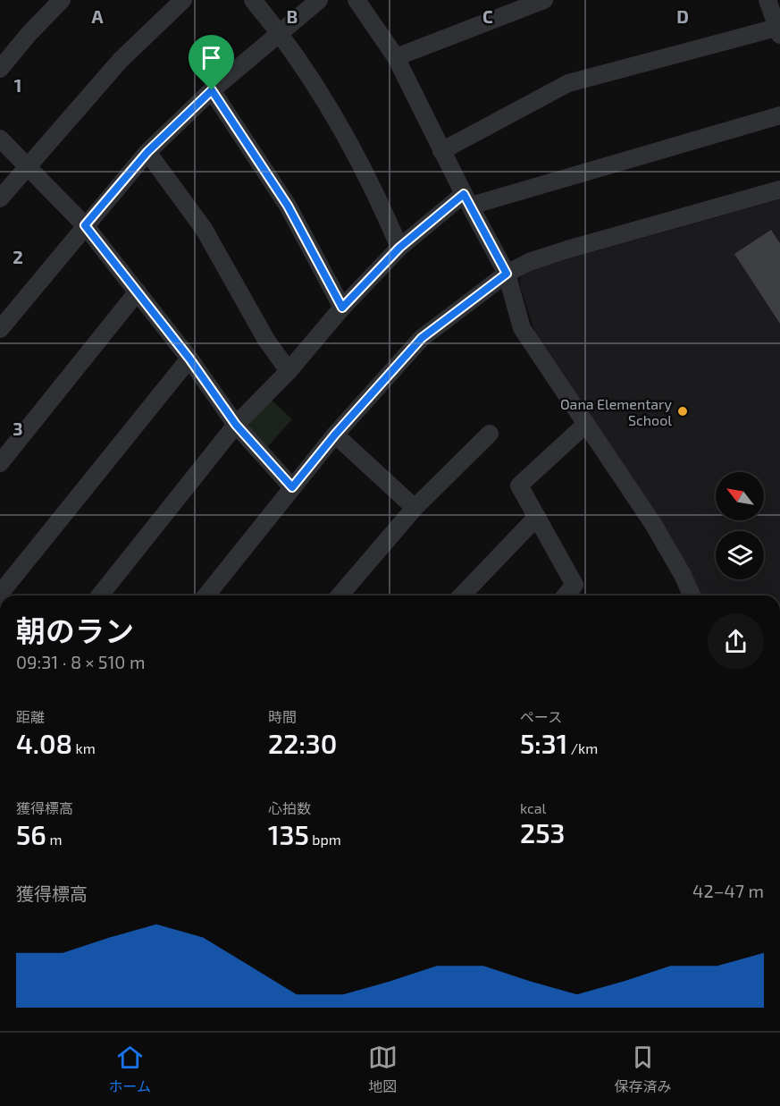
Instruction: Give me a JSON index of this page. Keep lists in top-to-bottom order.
{
  "places": ["Oana Elementary School"],
  "north": "top left",
  "page": {
    "heading": ["朝のラン", "09:31 · 8 × 510 m"],
    "stats": [
      ["距離", "4.08 km"],
      ["時間", "22:30"],
      ["ペース", "5:31 /km"],
      ["獲得標高", "56 m"],
      ["心拍数", "135 bpm"],
      ["kcal", "253"]
    ],
    "chart": ["獲得標高", "42–47 m"],
    "tabs": ["ホーム", "地図", "保存済み"]
  },
  "grid": {
    "columns": [
      "A",
      "B",
      "C",
      "D"
    ],
    "rows": ["1", "2", "3"]
  }
}
